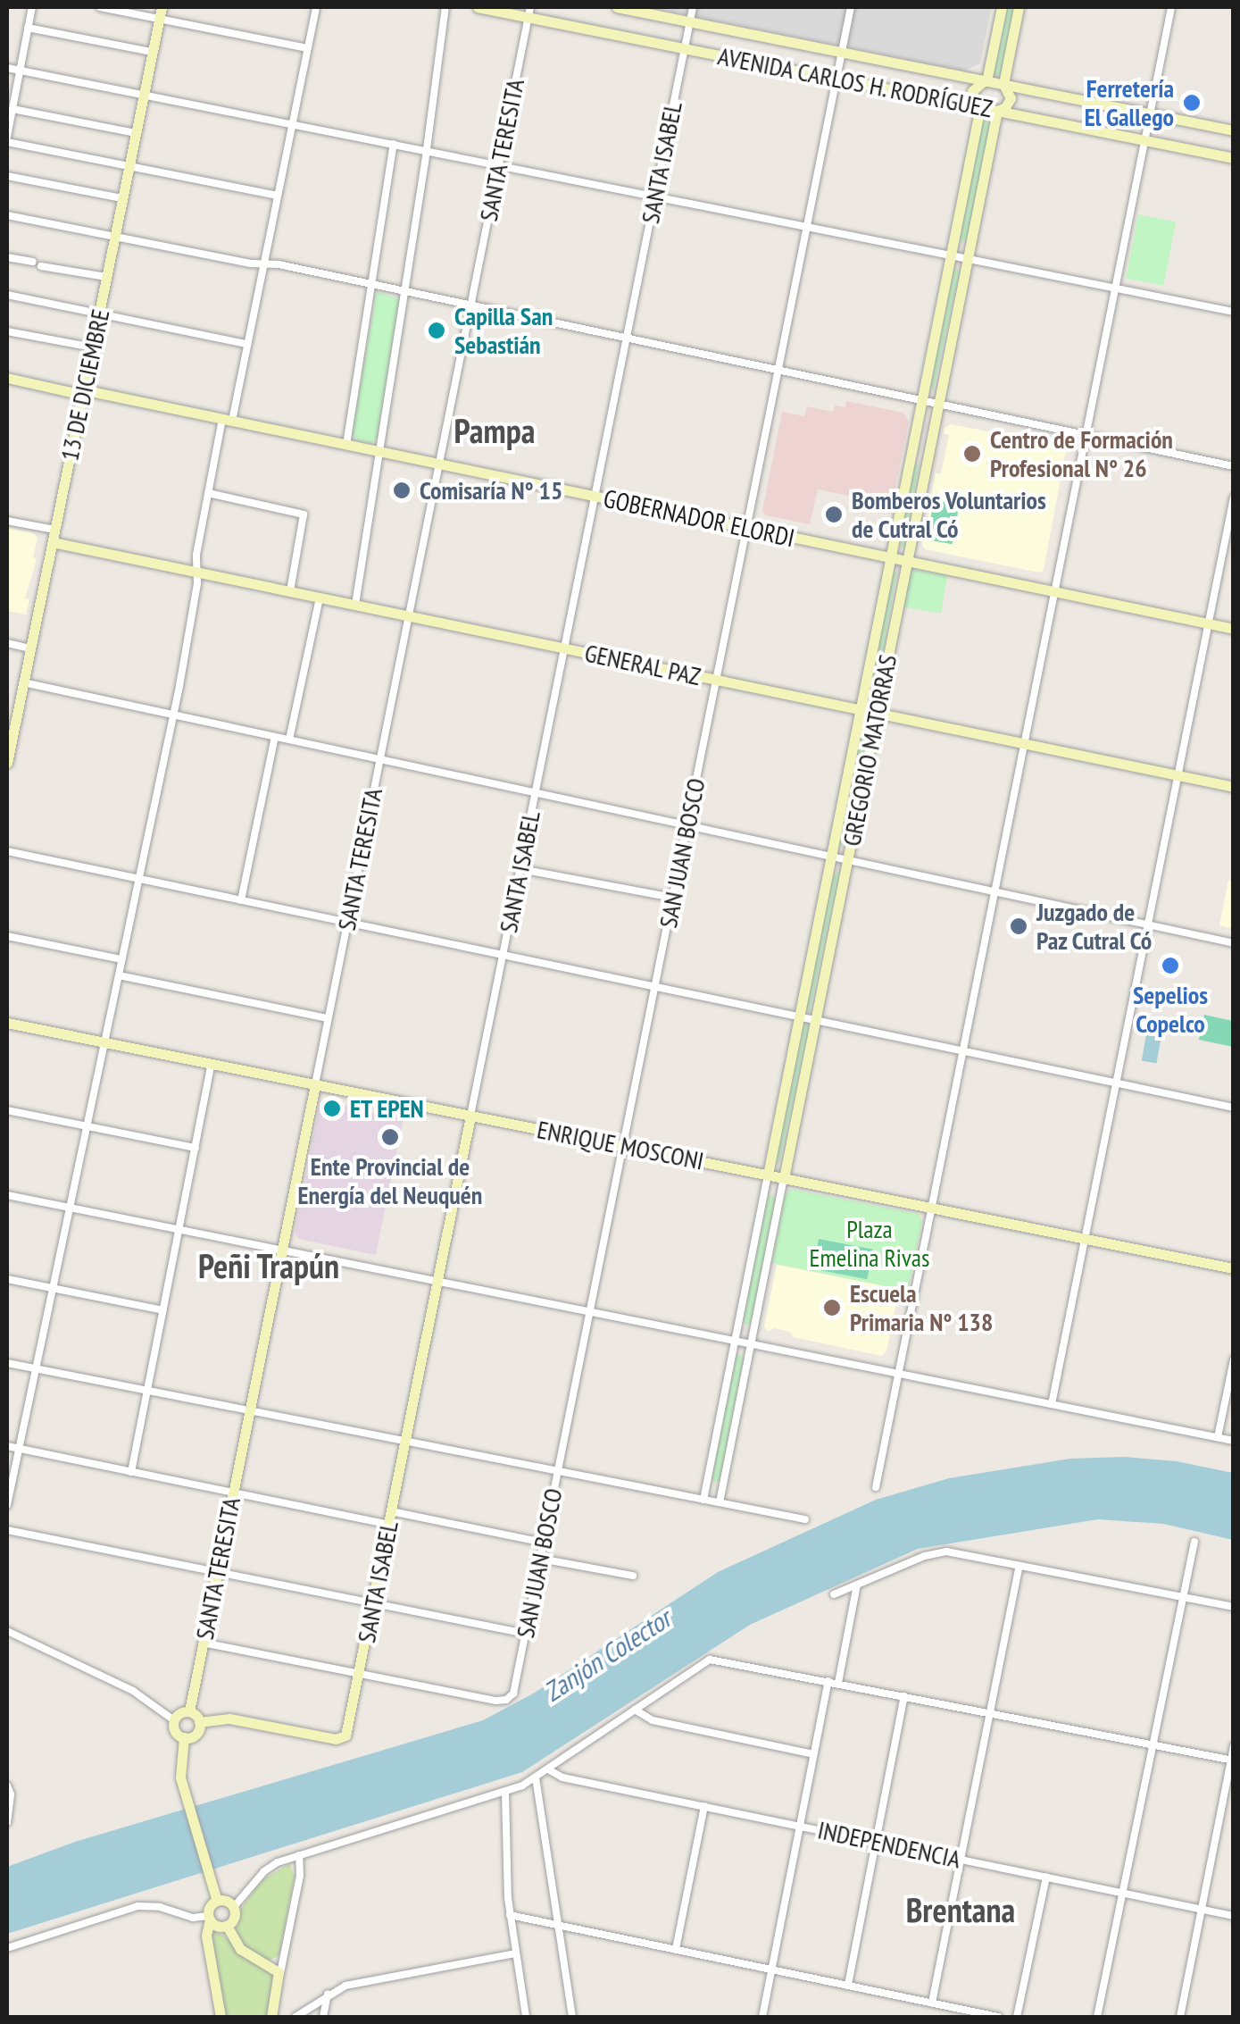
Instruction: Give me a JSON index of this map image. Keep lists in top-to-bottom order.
{
  "streets": {
    "main road": [
      "AVENIDA CARLOS H. RODRÍGUEZ",
      "SANTA TERESITA",
      "SANTA ISABEL",
      "13 DE DICIEMBRE",
      "GOBERNADOR ELORDI",
      "GENERAL PAZ",
      "GREGORIO MATORRAS",
      "ENRIQUE MOSCONI"
    ],
    "street": ["SAN JUAN BOSCO", "INDEPENDENCIA"]
  },
  "crossings": [
    ["AVENIDA CARLOS H. RODRÍGUEZ", "SANTA TERESITA"],
    ["AVENIDA CARLOS H. RODRÍGUEZ", "SANTA ISABEL"],
    ["AVENIDA CARLOS H. RODRÍGUEZ", "GREGORIO MATORRAS"],
    ["AVENIDA CARLOS H. RODRÍGUEZ", "SAN JUAN BOSCO"],
    ["SANTA TERESITA", "SANTA ISABEL"],
    ["SANTA TERESITA", "GOBERNADOR ELORDI"],
    ["SANTA TERESITA", "GENERAL PAZ"],
    ["SANTA TERESITA", "ENRIQUE MOSCONI"],
    ["SANTA ISABEL", "GOBERNADOR ELORDI"],
    ["SANTA ISABEL", "GENERAL PAZ"],
    ["SANTA ISABEL", "SAN JUAN BOSCO"],
    ["SANTA ISABEL", "ENRIQUE MOSCONI"],
    ["13 DE DICIEMBRE", "GOBERNADOR ELORDI"],
    ["13 DE DICIEMBRE", "GENERAL PAZ"],
    ["GOBERNADOR ELORDI", "GREGORIO MATORRAS"],
    ["GOBERNADOR ELORDI", "SAN JUAN BOSCO"],
    ["GENERAL PAZ", "GREGORIO MATORRAS"],
    ["GENERAL PAZ", "SAN JUAN BOSCO"],
    ["GREGORIO MATORRAS", "ENRIQUE MOSCONI"],
    ["SAN JUAN BOSCO", "ENRIQUE MOSCONI"]
  ],
  "districts": ["Pampa", "Peñi Trapún", "Brentana"],
  "water": ["Zanjón Colector"],
  "parks": ["Plaza Emelina Rivas"],
  "places": [
    "Ferretería El Gallego",
    "Capilla San Sebastián",
    "Centro de Formación Profesional N° 26",
    "Comisaría N° 15",
    "Bomberos Voluntarios de Cutral Có",
    "Juzgado de Paz Cutral Có",
    "Sepelios Copelco",
    "ET EPEN",
    "Ente Provincial de Energía del Neuquén",
    "Escuela Primaria N° 138"
  ]
}
